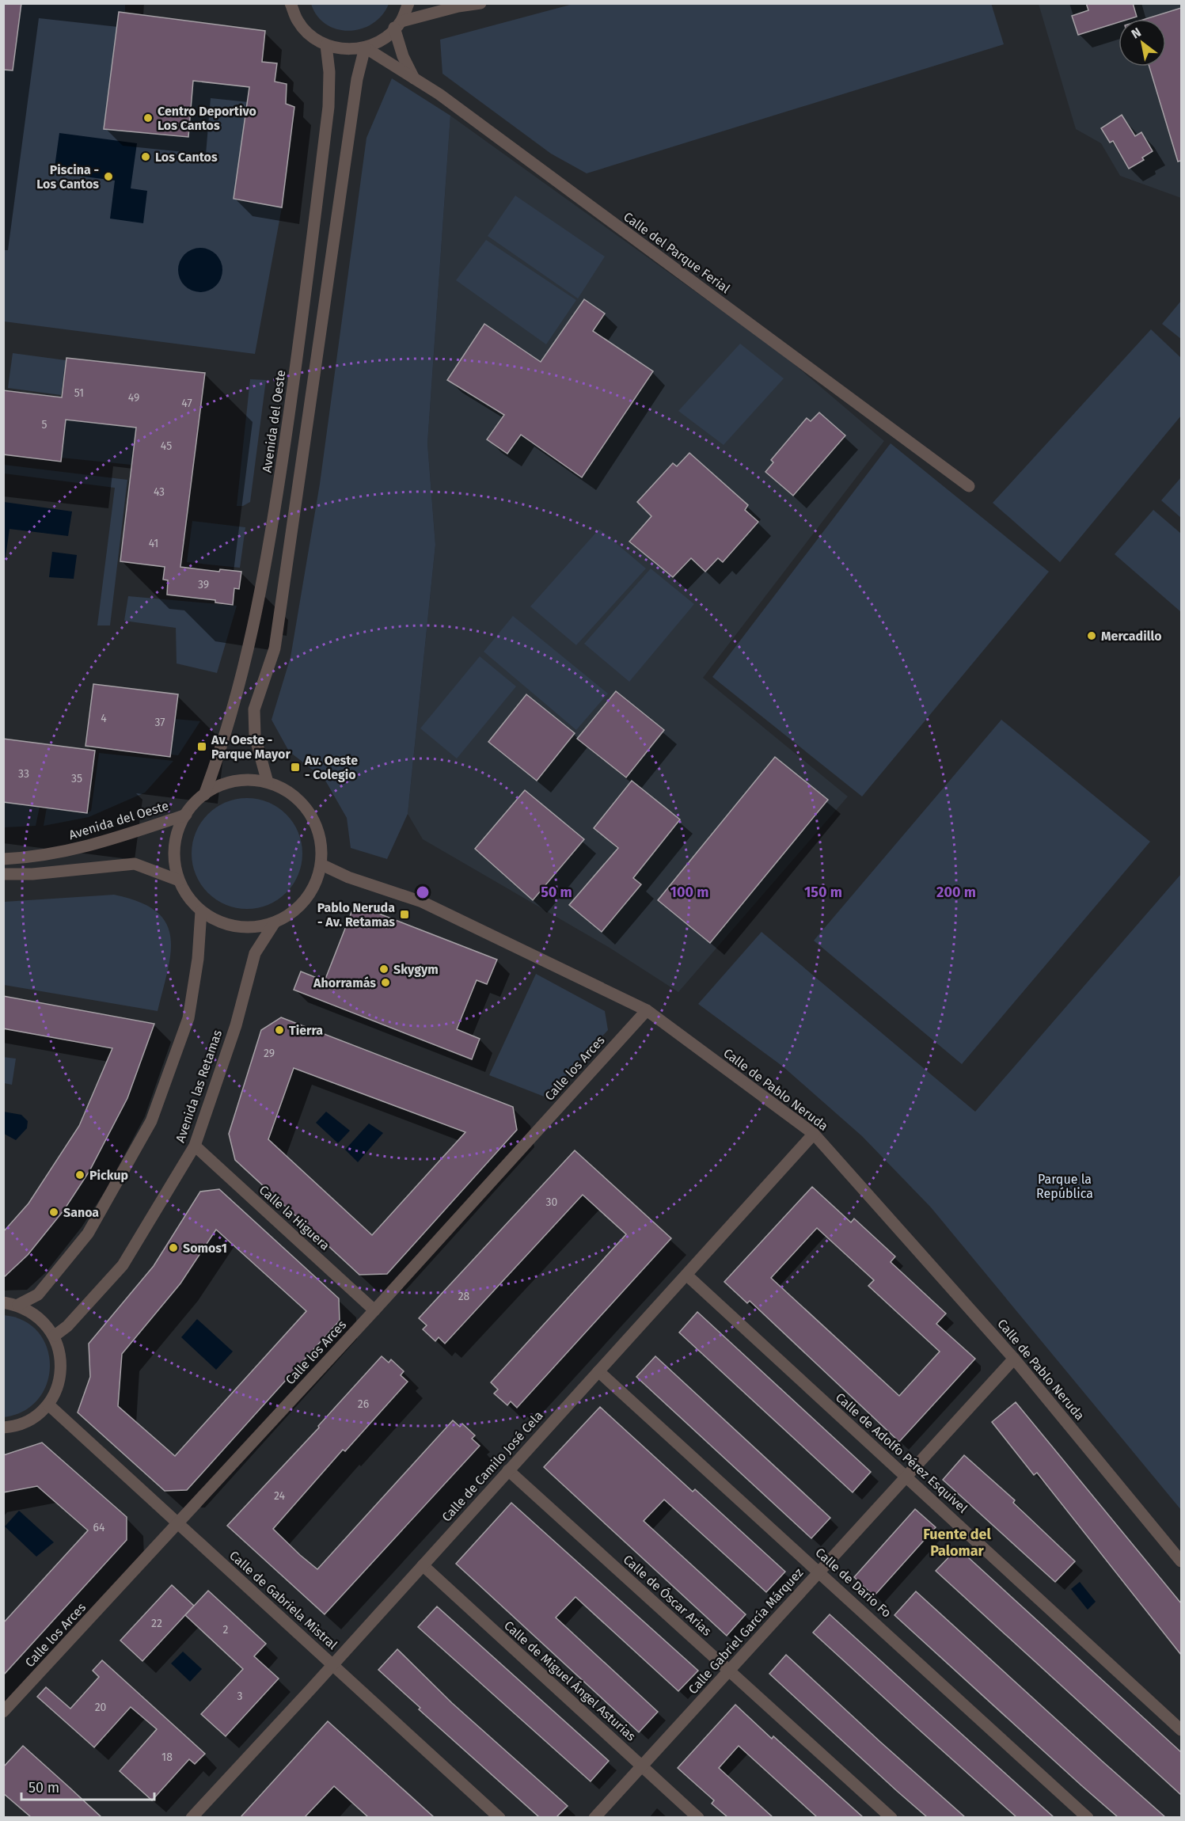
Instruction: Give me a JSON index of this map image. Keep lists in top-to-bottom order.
{
  "streets": {
    "street": [
      "Calle del Parque Ferial",
      "Avenida del Oeste",
      "Calle los Arces",
      "Avenida las Retamas",
      "Calle de Pablo Neruda",
      "Calle la Higuera",
      "Calle de Adolfo Pérez Esquivel",
      "Calle de Camilo José Cela",
      "Calle de Dario Fo",
      "Calle de Óscar Arias",
      "Calle de Gabriela Mistral",
      "Calle Gabriel García Márquez",
      "Calle de Miguel Ángel Asturias"
    ]
  },
  "crossings": [
    ["Avenida del Oeste", "Avenida las Retamas"],
    ["Avenida del Oeste", "Calle de Pablo Neruda"],
    ["Calle los Arces", "Calle de Pablo Neruda"],
    ["Calle los Arces", "Calle la Higuera"],
    ["Calle los Arces", "Calle de Gabriela Mistral"],
    ["Avenida las Retamas", "Calle de Pablo Neruda"],
    ["Avenida las Retamas", "Calle la Higuera"],
    ["Calle de Pablo Neruda", "Calle de Camilo José Cela"],
    ["Calle de Pablo Neruda", "Calle Gabriel García Márquez"],
    ["Calle de Adolfo Pérez Esquivel", "Calle de Camilo José Cela"],
    ["Calle de Adolfo Pérez Esquivel", "Calle Gabriel García Márquez"],
    ["Calle de Camilo José Cela", "Calle de Dario Fo"],
    ["Calle de Camilo José Cela", "Calle de Óscar Arias"],
    ["Calle de Camilo José Cela", "Calle de Gabriela Mistral"],
    ["Calle de Camilo José Cela", "Calle de Miguel Ángel Asturias"],
    ["Calle de Dario Fo", "Calle Gabriel García Márquez"],
    ["Calle de Óscar Arias", "Calle Gabriel García Márquez"],
    ["Calle Gabriel García Márquez", "Calle de Miguel Ángel Asturias"]
  ],
  "districts": ["Fuente del Palomar"],
  "parks": ["Parque la República"],
  "places": {
    "other": [
      "Centro Deportivo Los Cantos",
      "Los Cantos",
      "Piscina - Los Cantos",
      "Mercadillo",
      "Skygym",
      "Ahorramás",
      "Tierra",
      "Pickup",
      "Sanoa",
      "Somos1"
    ],
    "transit": ["Av. Oeste - Parque Mayor", "Av. Oeste - Colegio", "Pablo Neruda - Av. Retamas"]
  },
  "house_numbers": [
    "51",
    "49",
    "47",
    "5",
    "45",
    "43",
    "41",
    "39",
    "4",
    "37",
    "33",
    "35",
    "29",
    "30",
    "28",
    "26",
    "24",
    "64",
    "22",
    "2",
    "3",
    "20",
    "18"
  ],
  "scale_bar": "50 m",
  "north": "top left",
  "rings": [
    "50 m",
    "100 m",
    "150 m",
    "200 m"
  ]
}
